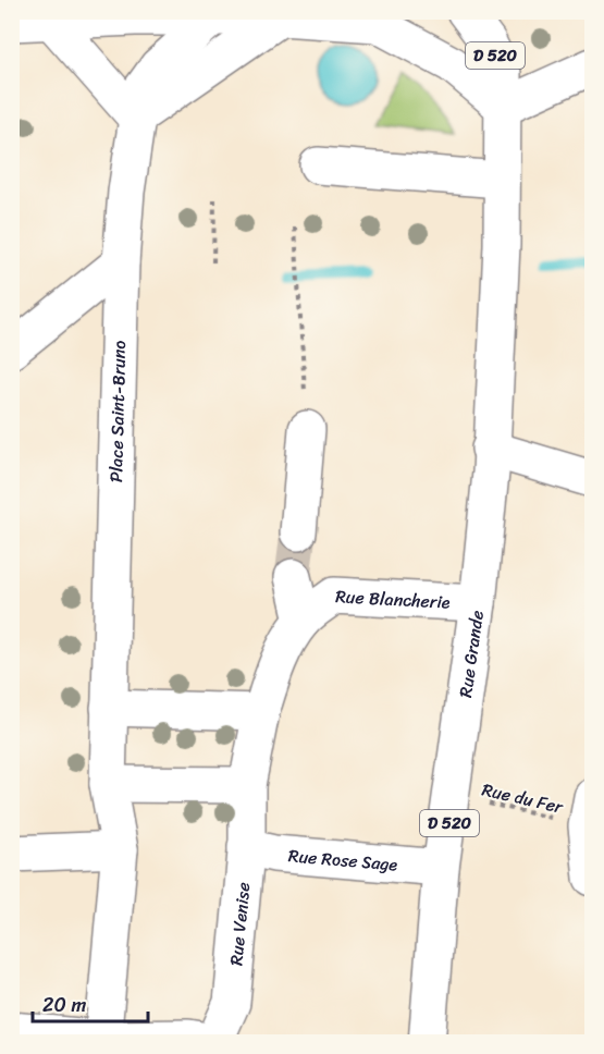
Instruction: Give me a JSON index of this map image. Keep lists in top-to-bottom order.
{
  "streets": {
    "street": [
      "D 520",
      "Place Saint-Bruno",
      "Rue Blancherie",
      "Rue Grande",
      "Rue Rose Sage",
      "Rue Venise"
    ],
    "path": ["Rue du Fer"]
  },
  "crossings": [
    ["D 520", "Rue Grande"],
    ["Place Saint-Bruno", "Rue Venise"],
    ["Rue Blancherie", "Rue Grande"],
    ["Rue Grande", "Rue du Fer"],
    ["Rue Grande", "Rue Rose Sage"],
    ["Rue Rose Sage", "Rue Venise"]
  ],
  "scale_bar": "20 m"
}
